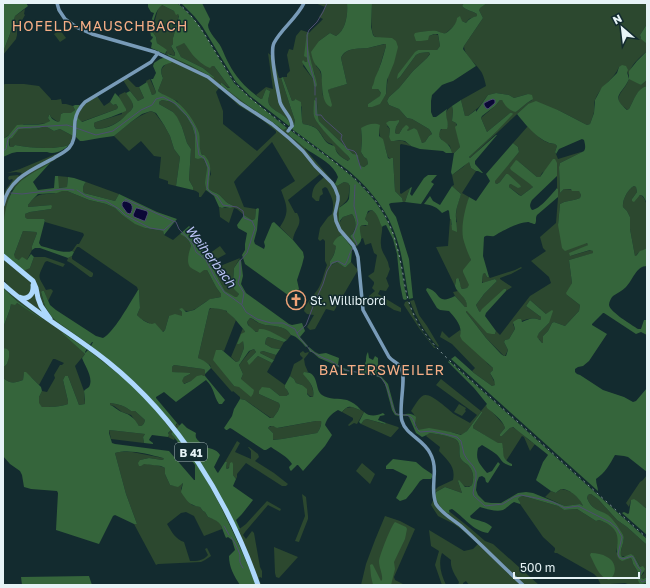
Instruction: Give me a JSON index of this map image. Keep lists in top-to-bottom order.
{
  "streets": {
    "highway": ["B 41"]
  },
  "districts": ["HOFELD-MAUSCHBACH", "BALTERSWEILER"],
  "water": ["Weiherbach"],
  "places": {
    "church": ["St. Willibrord"]
  },
  "scale_bar": "500 m",
  "north": "top left"
}
